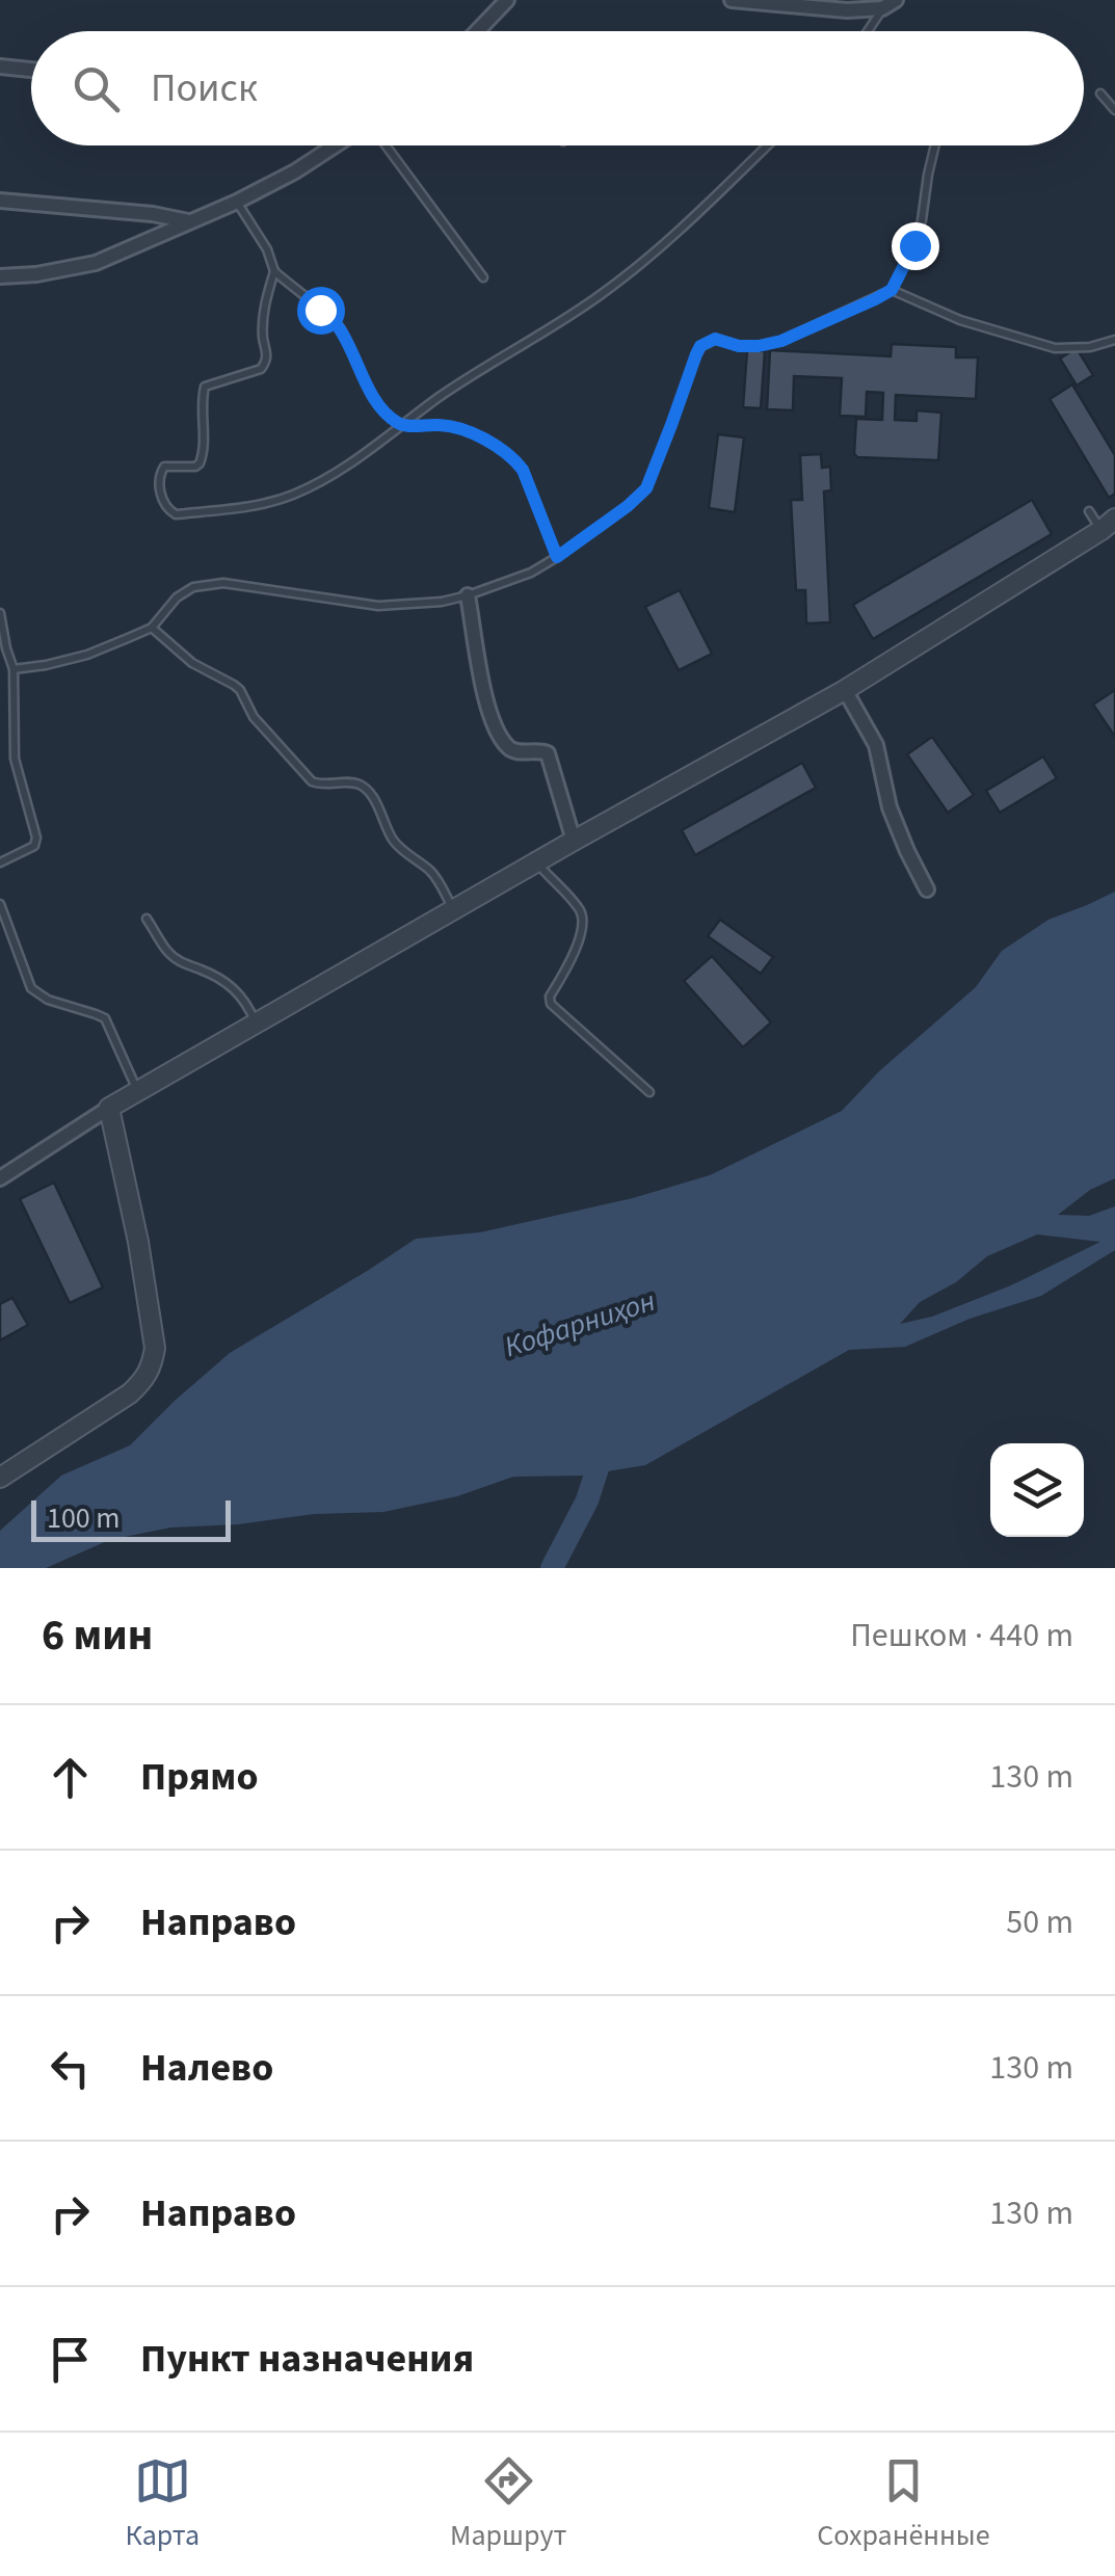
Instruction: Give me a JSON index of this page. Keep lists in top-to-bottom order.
{
  "water": ["Кофарниҳон"],
  "scale_bar": "100 m",
  "page": {
    "search": "Поиск",
    "scale": "100 m",
    "heading": ["6 мин", "Пешком · 440 m"],
    "list": [
      ["Прямо", "130 m"],
      ["Направо", "50 m"],
      ["Налево", "130 m"],
      ["Направо", "130 m"],
      "Пункт назначения"
    ],
    "nav": ["Карта", "Маршрут", "Сохранённые"]
  }
}
